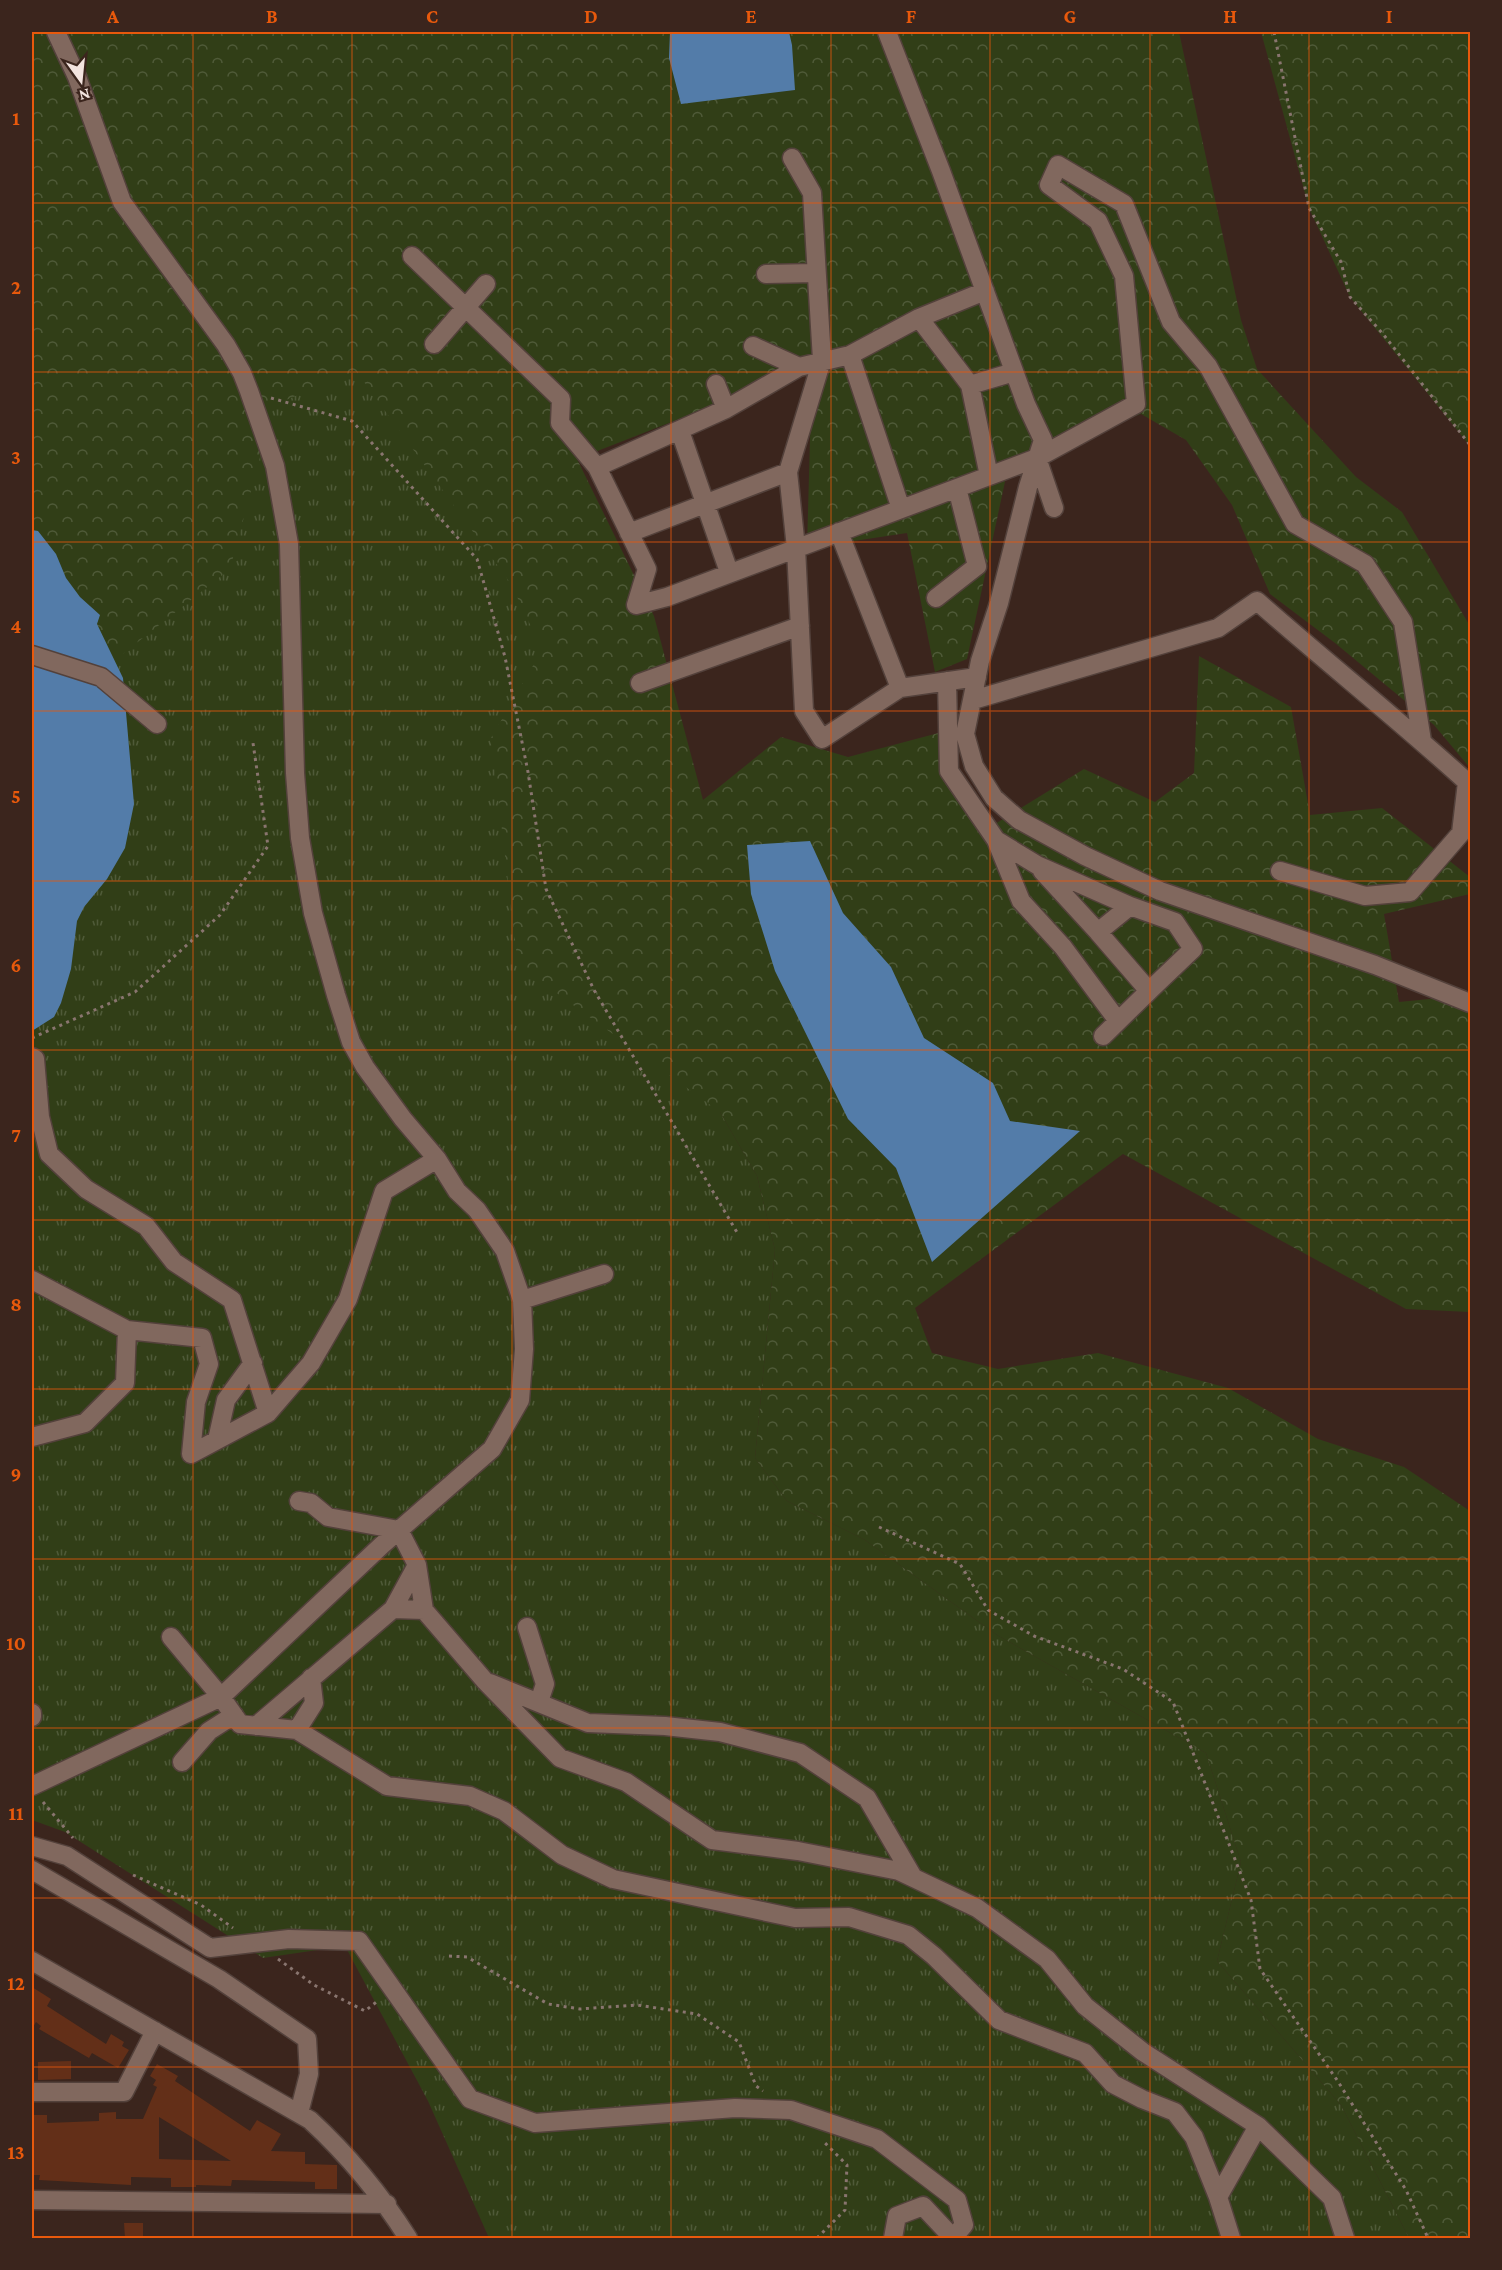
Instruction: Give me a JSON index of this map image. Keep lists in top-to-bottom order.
{
  "north": "bottom",
  "grid": {
    "columns": [
      "A",
      "B",
      "C",
      "D",
      "E",
      "F",
      "G",
      "H",
      "I"
    ],
    "rows": [
      "1",
      "2",
      "3",
      "4",
      "5",
      "6",
      "7",
      "8",
      "9",
      "10",
      "11",
      "12",
      "13"
    ]
  }
}
